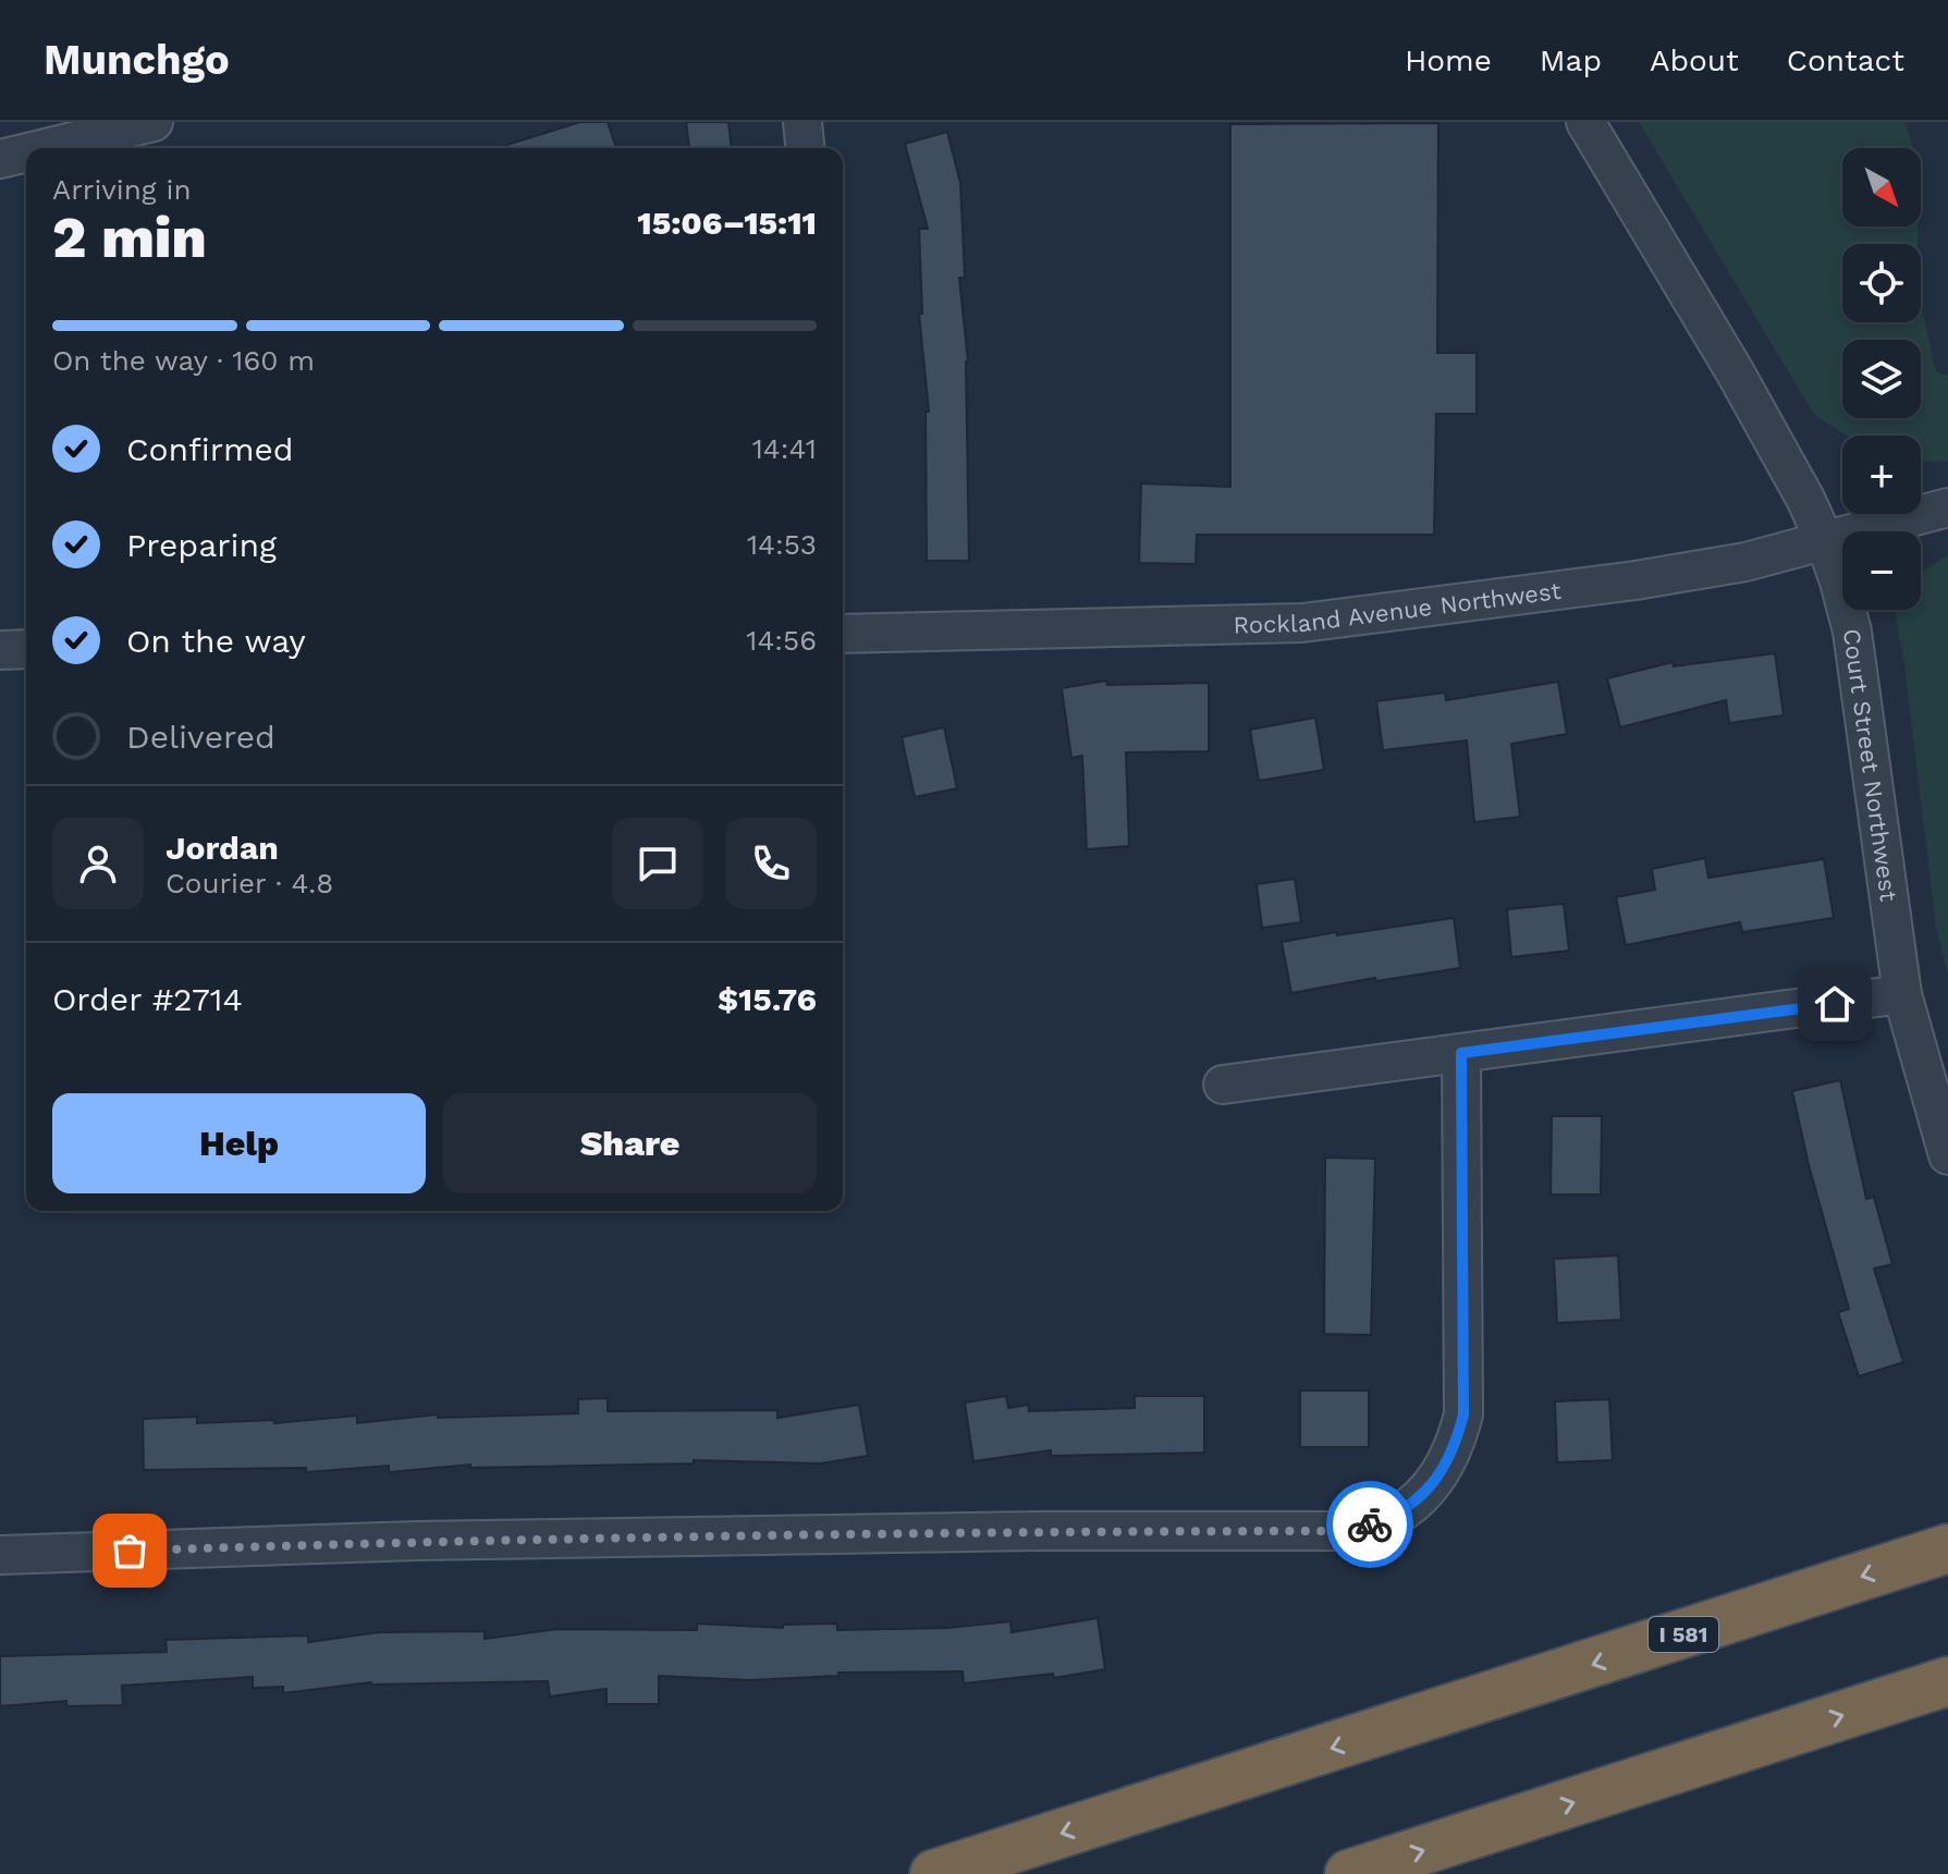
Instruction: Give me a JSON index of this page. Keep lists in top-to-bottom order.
{
  "streets": {
    "highway": ["I 581"],
    "street": ["Rockland Avenue Northwest", "Court Street Northwest"]
  },
  "crossings": [
    ["Rockland Avenue Northwest", "Court Street Northwest"]
  ],
  "north": "bottom right",
  "page": {
    "header": "Munchgo",
    "nav": [
      "Home",
      "Map",
      "About",
      "Contact"
    ],
    "map_buttons": ["+", "−"],
    "heading": ["2 min", "Arriving in", "15:06–15:11"],
    "panel": [
      "Jordan",
      "Courier · 4.8",
      "Order #2714",
      "$15.76"
    ],
    "bar": "On the way · 160 m",
    "list": [
      ["Confirmed", "14:41"],
      ["Preparing", "14:53"],
      ["On the way", "14:56"],
      "Delivered"
    ],
    "buttons": ["Help", "Share"]
  }
}
